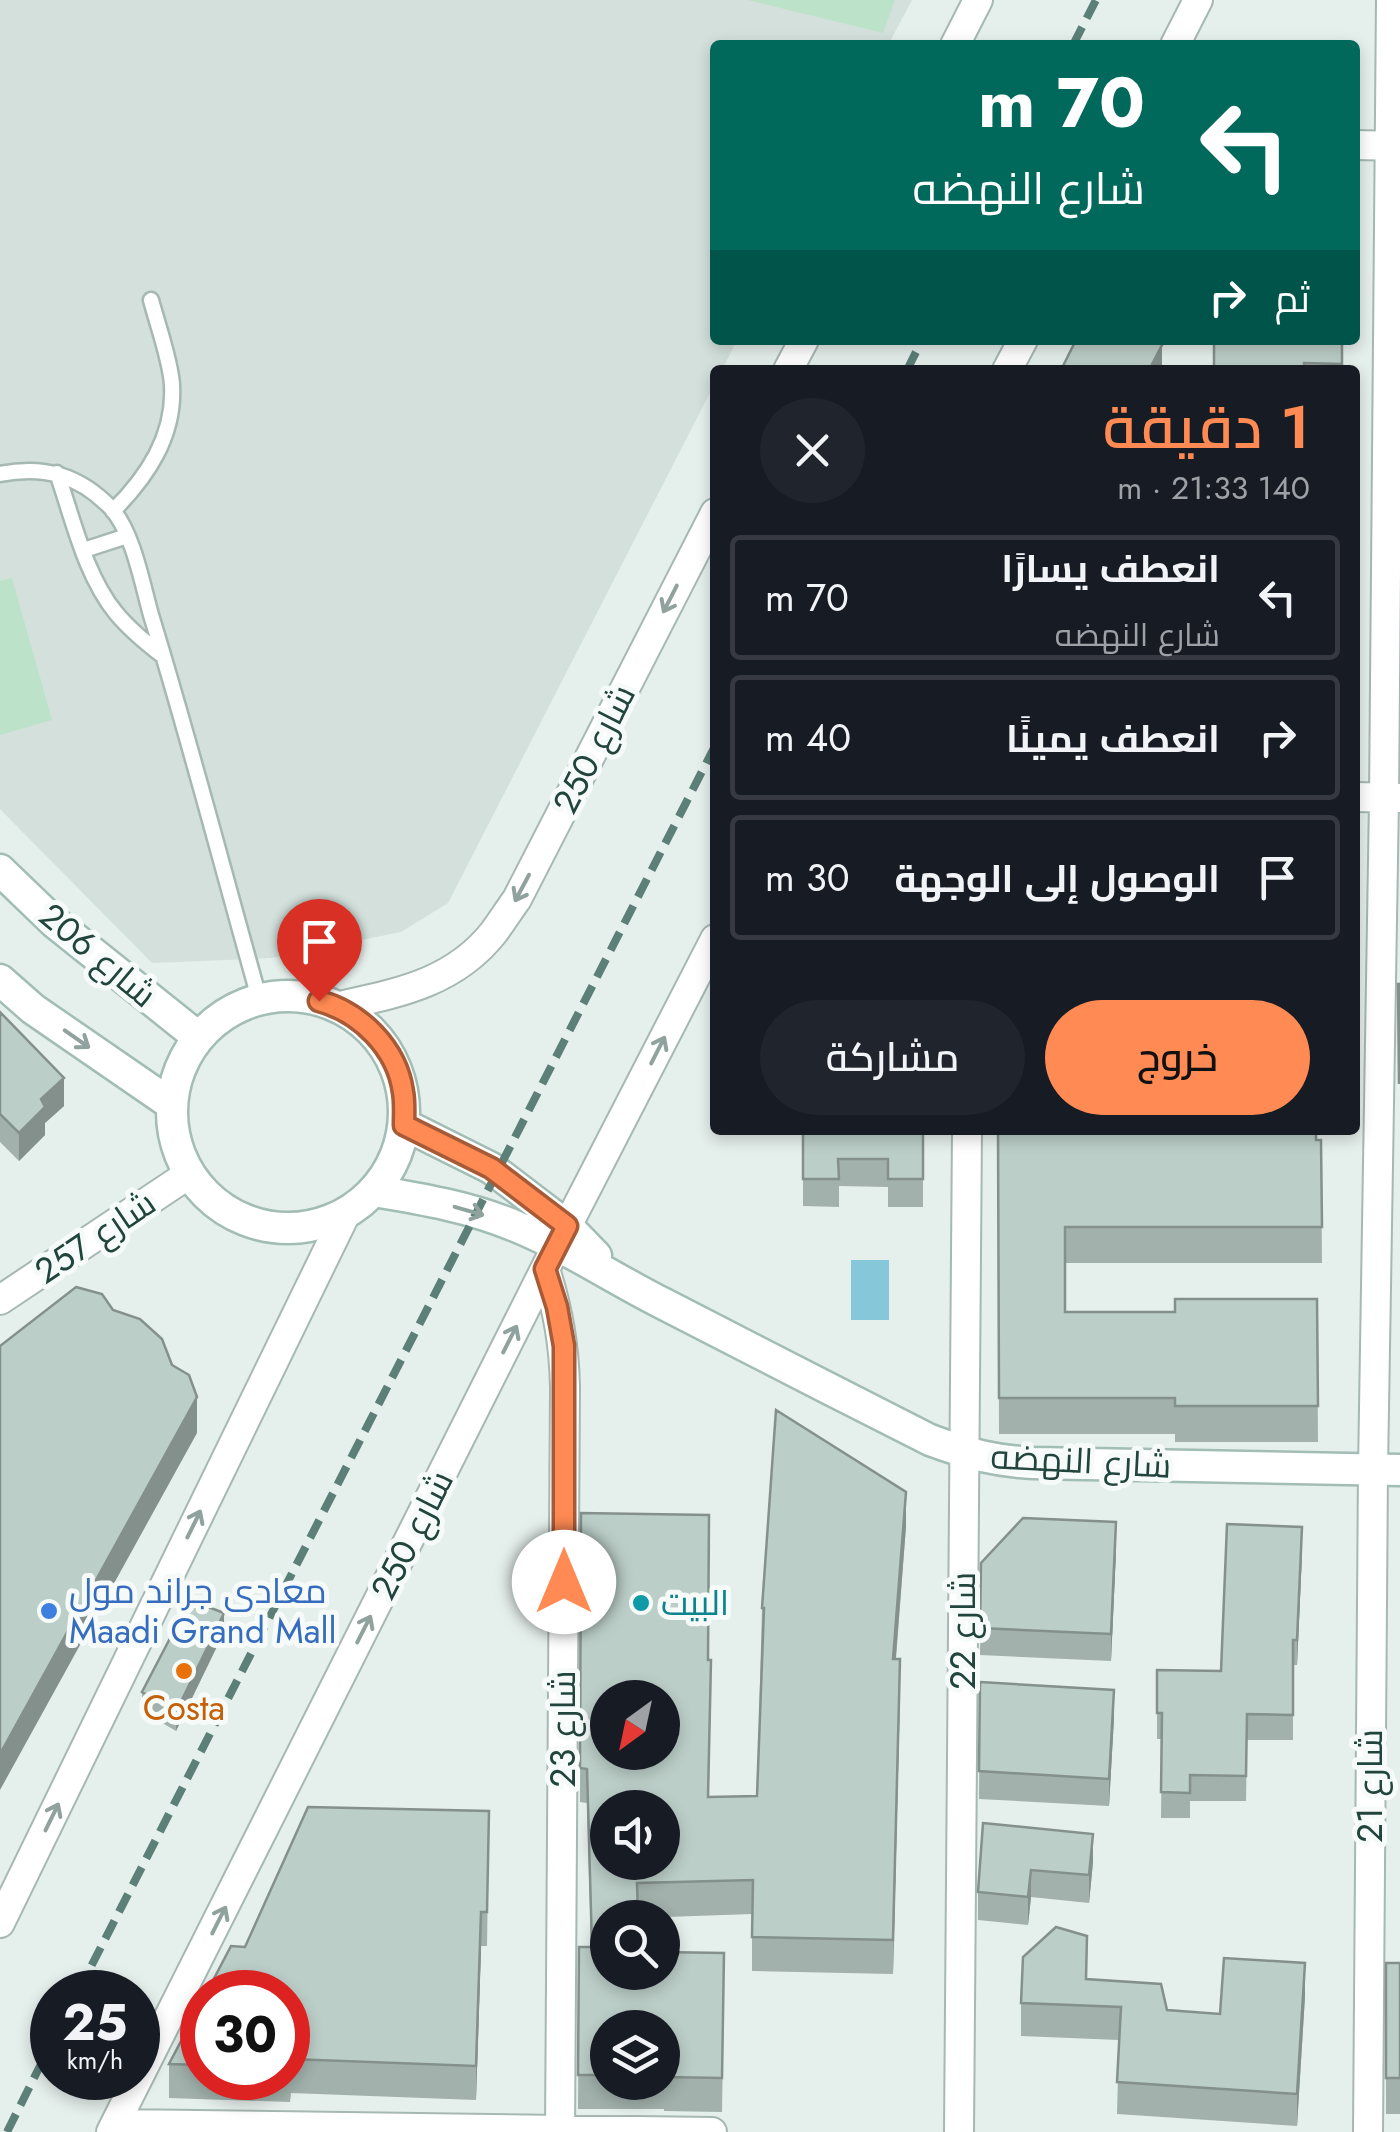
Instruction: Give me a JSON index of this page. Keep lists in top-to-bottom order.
{
  "streets": {
    "street": [
      "شارع 250",
      "شارع 206",
      "شارع 257",
      "شارع النهضه",
      "شارع 22",
      "شارع 23",
      "شارع 21"
    ]
  },
  "crossings": [
    ["شارع 250", "شارع 206"],
    ["شارع 250", "شارع 257"],
    ["شارع 250", "شارع النهضه"],
    ["شارع 250", "شارع 23"],
    ["شارع 206", "شارع 257"],
    ["شارع 206", "شارع النهضه"],
    ["شارع 257", "شارع النهضه"],
    ["شارع النهضه", "شارع 22"],
    ["شارع النهضه", "شارع 23"],
    ["شارع النهضه", "شارع 21"]
  ],
  "places": ["البيت", "معادى جراند مول Maadi Grand Mall", "Costa"],
  "north": "bottom left",
  "page": {
    "turn": ["70 m", "شارع النهضه"],
    "then": "ثم",
    "heading": ["1 دقيقة", "140 m · 21:33"],
    "list": [
      {
        "name": "انعطف يسارًا",
        "note": "شارع النهضه",
        "value": "70 m"
      },
      {
        "name": "انعطف يمينًا",
        "value": "40 m"
      },
      {
        "name": "الوصول إلى الوجهة",
        "value": "30 m"
      }
    ],
    "buttons": ["خروج", "مشاركة"],
    "speed": "25 km/h",
    "limit": "30"
  }
}
